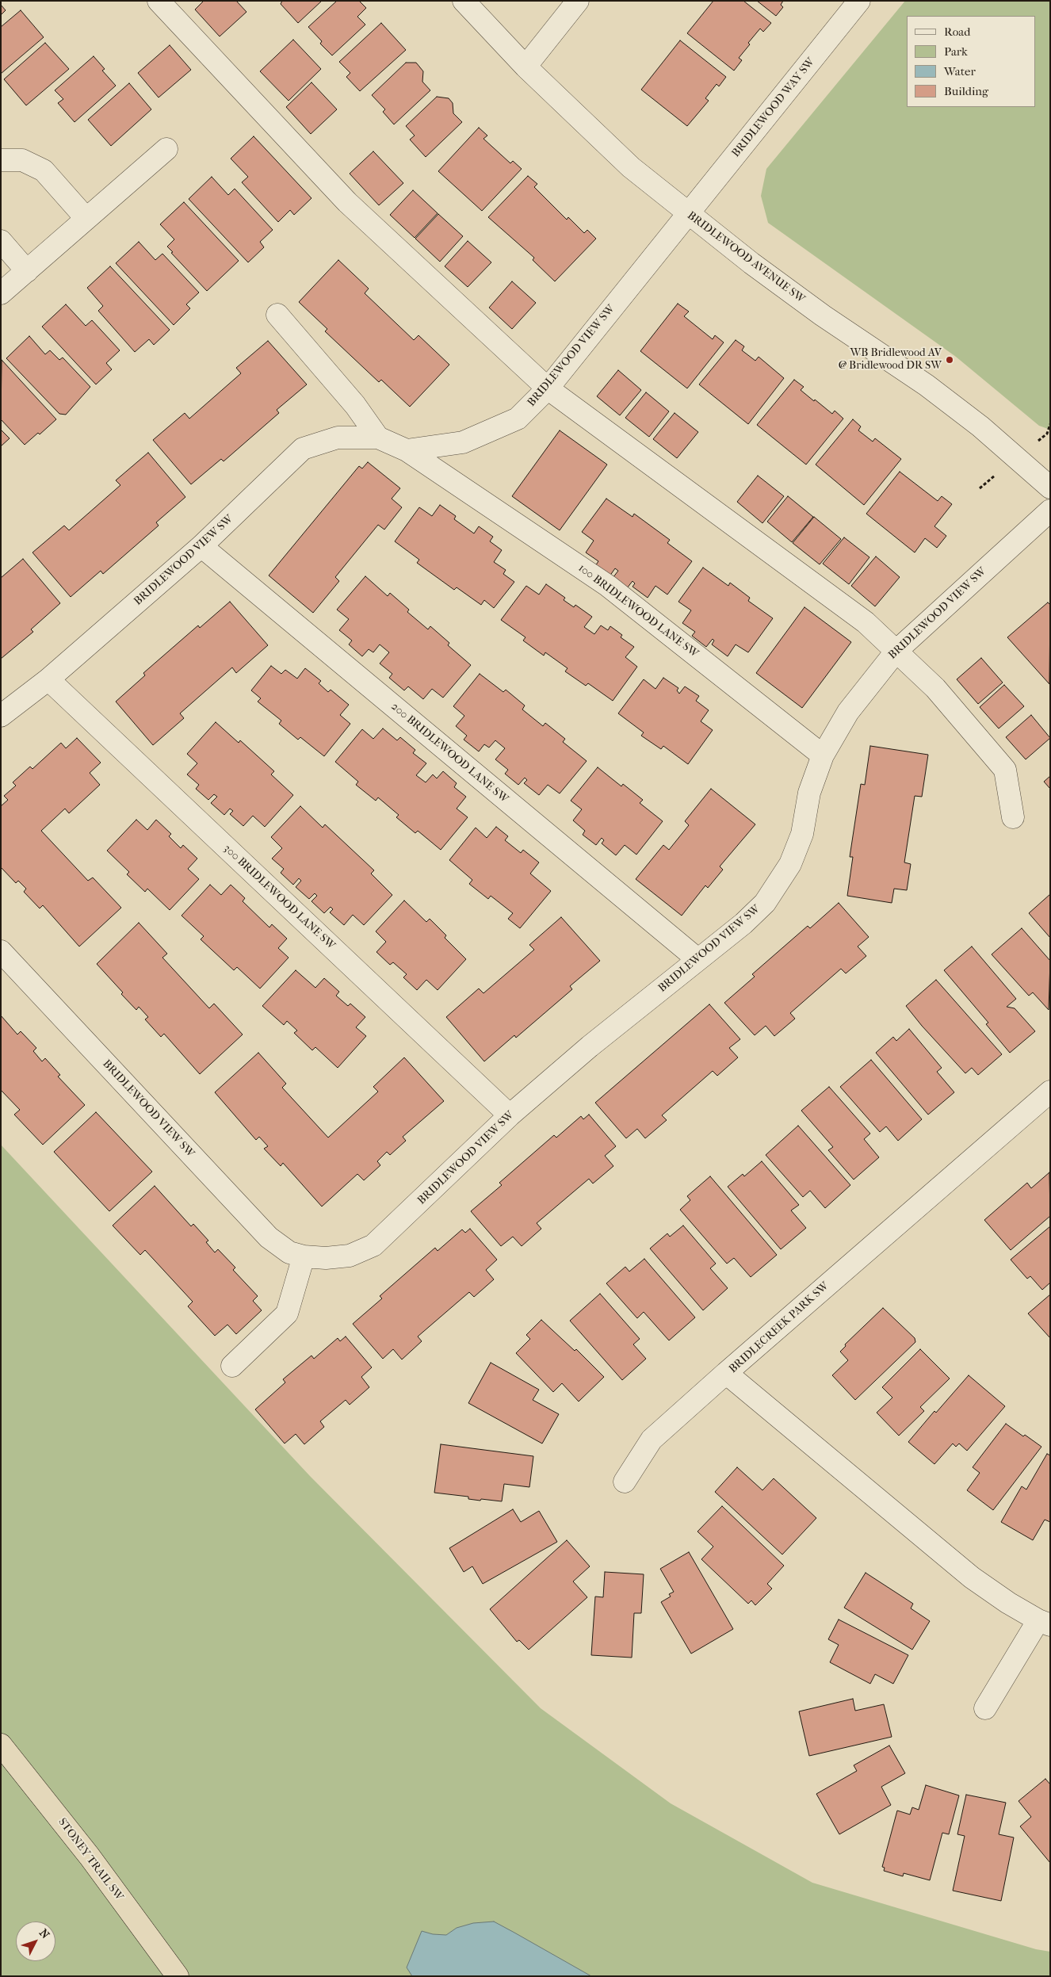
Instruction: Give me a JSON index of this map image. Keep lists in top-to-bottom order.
{
  "streets": {
    "highway": ["STONEY TRAIL SW"],
    "street": [
      "BRIDLEWOOD WAY SW",
      "BRIDLEWOOD AVENUE SW",
      "BRIDLEWOOD VIEW SW",
      "100 BRIDLEWOOD LANE SW",
      "200 BRIDLEWOOD LANE SW",
      "300 BRIDLEWOOD LANE SW",
      "BRIDLECREEK PARK SW"
    ]
  },
  "crossings": [
    ["BRIDLEWOOD WAY SW", "BRIDLEWOOD AVENUE SW"],
    ["BRIDLEWOOD WAY SW", "BRIDLEWOOD VIEW SW"],
    ["BRIDLEWOOD AVENUE SW", "BRIDLEWOOD VIEW SW"],
    ["BRIDLEWOOD VIEW SW", "100 BRIDLEWOOD LANE SW"],
    ["BRIDLEWOOD VIEW SW", "200 BRIDLEWOOD LANE SW"],
    ["BRIDLEWOOD VIEW SW", "300 BRIDLEWOOD LANE SW"]
  ],
  "places": ["WB Bridlewood AV @ Bridlewood DR SW"],
  "legend": [
    "Road",
    "Park",
    "Water",
    "Building"
  ],
  "north": "top right"
}
